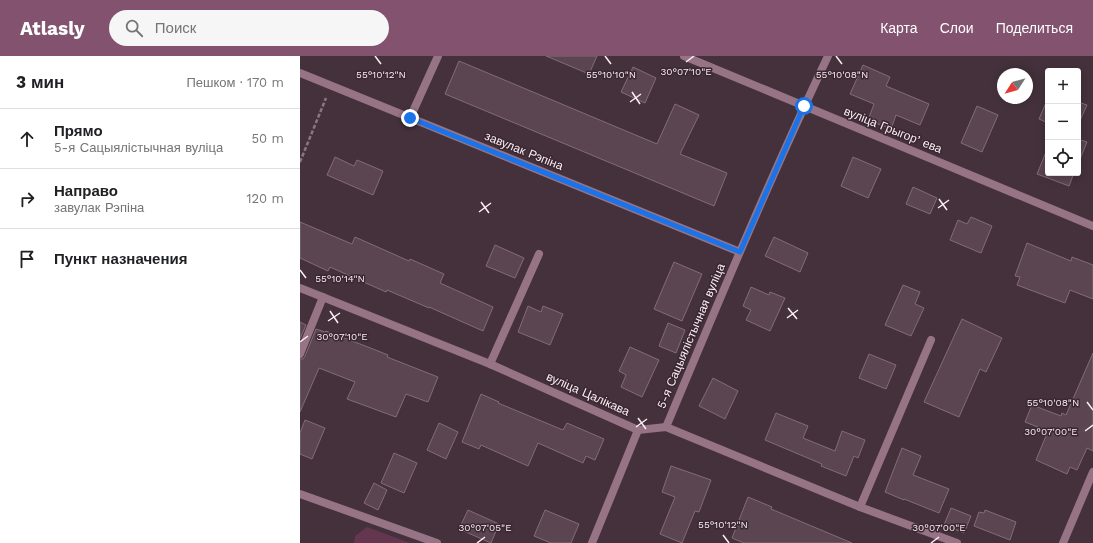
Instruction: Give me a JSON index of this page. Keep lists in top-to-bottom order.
{
  "streets": {
    "street": [
      "вуліца Грыгорʼева",
      "завулак Рэпіна",
      "5-я Сацыялістычная вуліца",
      "вуліца Цалікава"
    ]
  },
  "crossings": [
    ["вуліца Грыгорʼева", "5-я Сацыялістычная вуліца"],
    ["завулак Рэпіна", "5-я Сацыялістычная вуліца"],
    ["5-я Сацыялістычная вуліца", "вуліца Цалікава"]
  ],
  "north": "bottom left",
  "page": {
    "header": "Atlasly",
    "search": "Поиск",
    "nav": ["Карта", "Слои", "Поделиться"],
    "heading": ["3 мин", "Пешком · 170 m"],
    "map_buttons": ["+", "−"],
    "list": [
      ["Прямо", "5-я Сацыялістычная вуліца", "50 m"],
      ["Направо", "завулак Рэпіна", "120 m"],
      "Пункт назначения"
    ]
  },
  "coordinates": [
    "30°07'10\"E",
    "55°10'12\"N",
    "55°10'10\"N",
    "55°10'08\"N",
    "55°10'14\"N",
    "30°07'00\"E",
    "30°07'05\"E"
  ]
}
